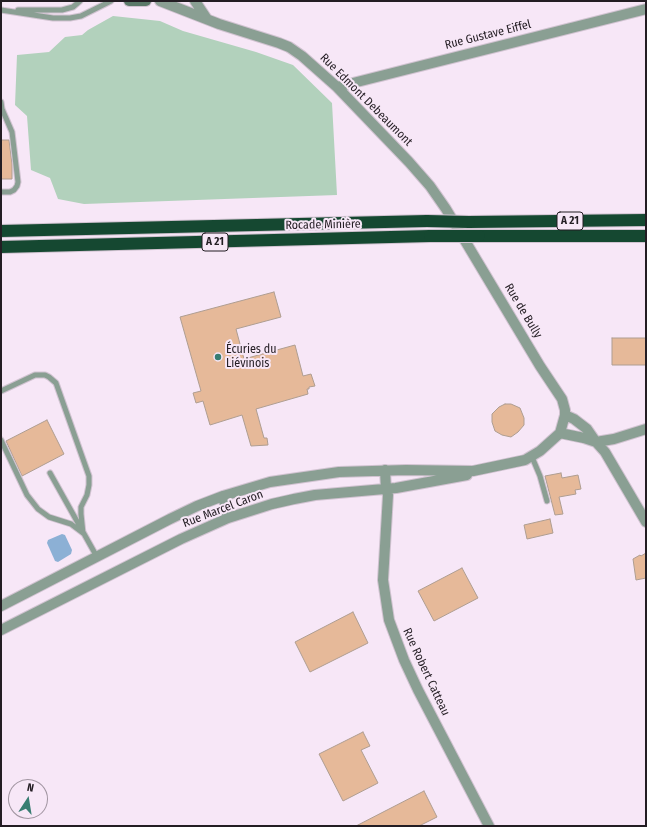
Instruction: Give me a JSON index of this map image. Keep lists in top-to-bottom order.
{
  "streets": {
    "highway": ["A 21", "Rocade Minière"],
    "street": [
      "Rue Gustave Eiffel",
      "Rue Edmont Debeaumont",
      "Rue de Bully",
      "Rue Marcel Caron",
      "Rue Robert Catteau"
    ]
  },
  "crossings": [
    ["Rue Gustave Eiffel", "Rue Edmont Debeaumont"],
    ["Rue Edmont Debeaumont", "Rue de Bully"],
    ["Rue Marcel Caron", "Rue Robert Catteau"]
  ],
  "places": ["Écuries du Liévinois"],
  "north": "top"
}
